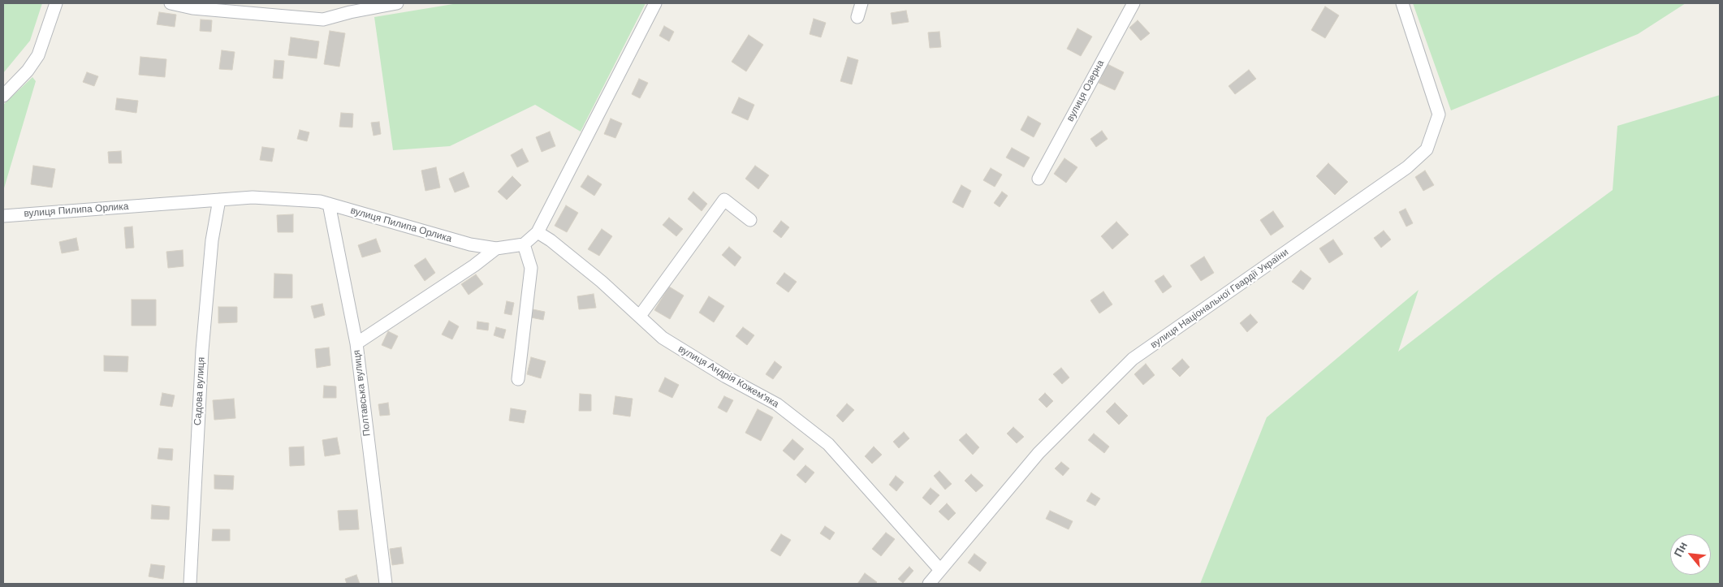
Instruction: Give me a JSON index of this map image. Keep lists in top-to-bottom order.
{
  "streets": {
    "street": [
      "вулиця Озерна",
      "вулиця Пилипа Орлика",
      "вулиця Національної Гвардії України",
      "вулиця Андрія Кожем'яка",
      "Садова вулиця",
      "Полтавська вулиця"
    ]
  },
  "crossings": [
    ["вулиця Пилипа Орлика", "Садова вулиця"],
    ["вулиця Пилипа Орлика", "Полтавська вулиця"],
    ["вулиця Національної Гвардії України", "вулиця Андрія Кожем'яка"]
  ],
  "north": "top left"
}
